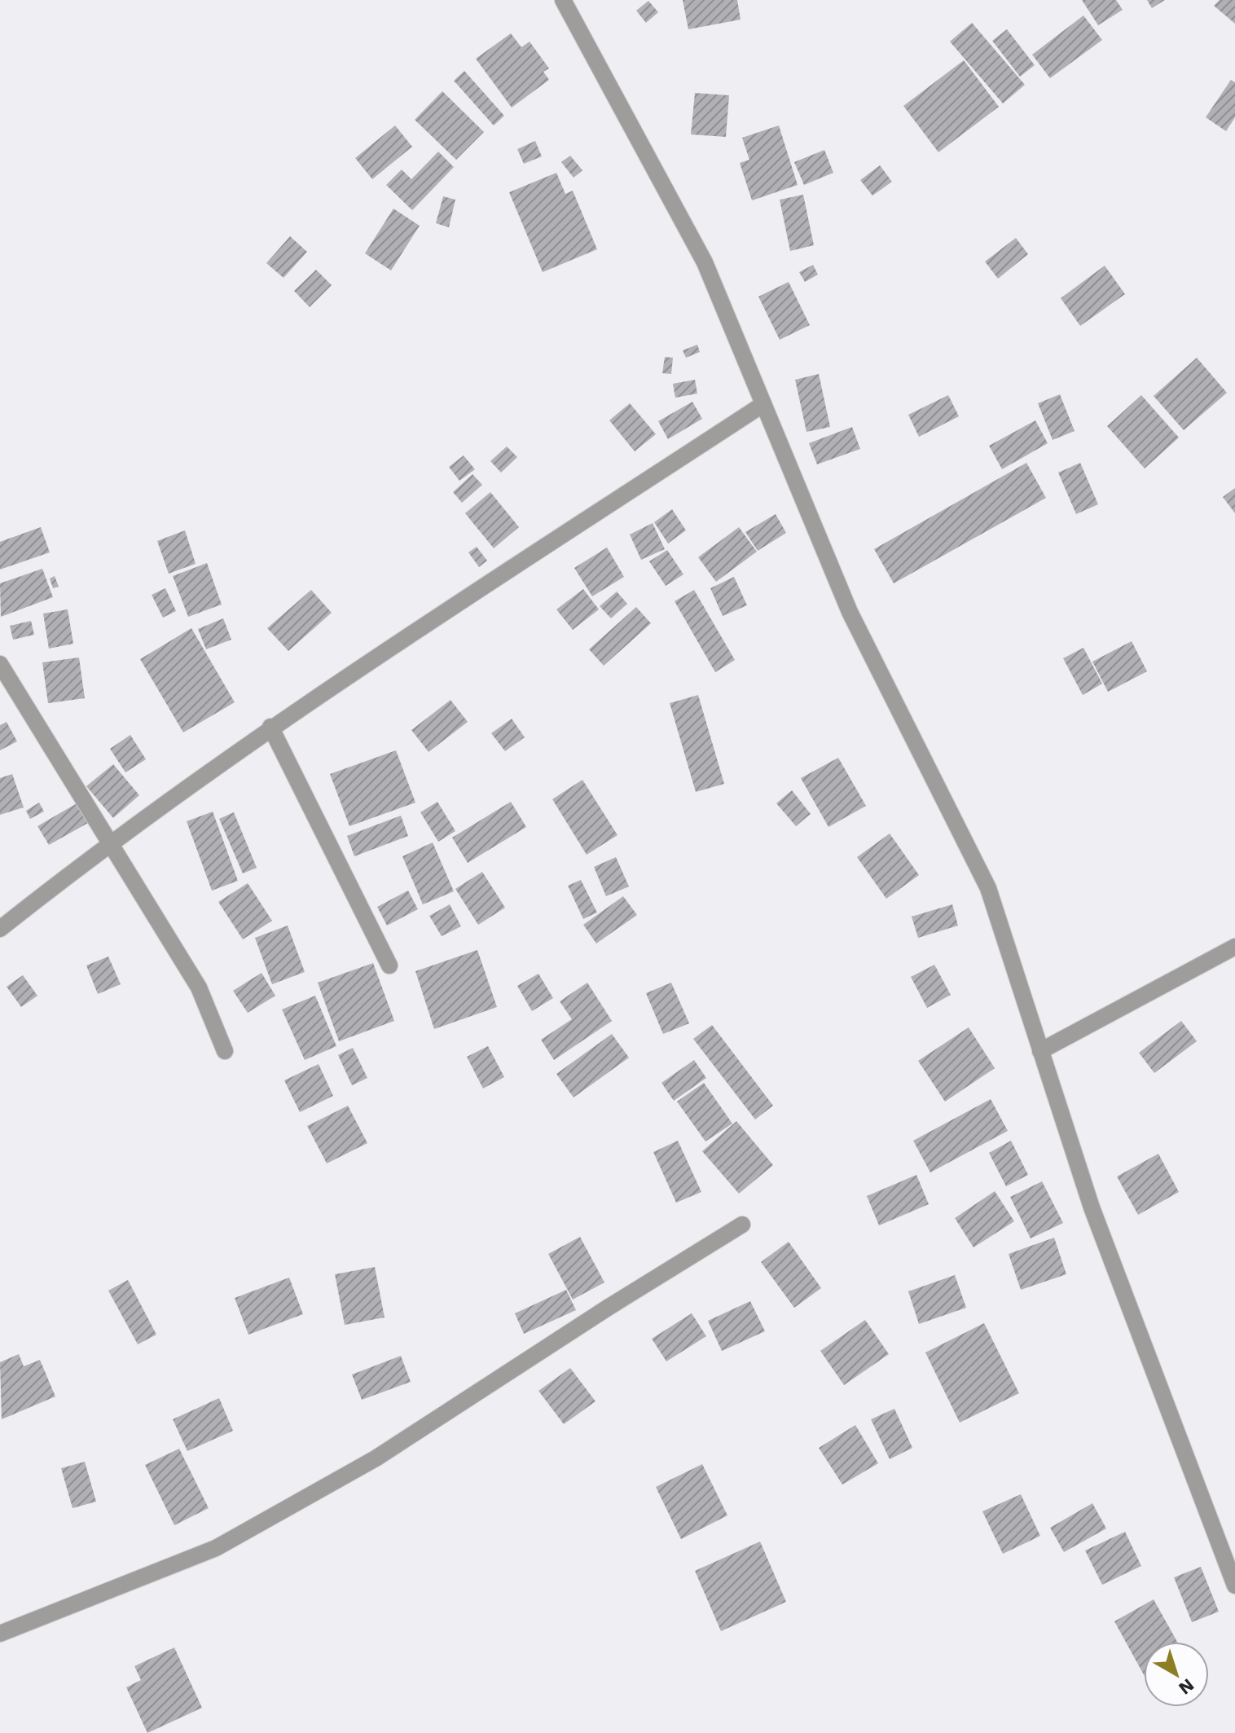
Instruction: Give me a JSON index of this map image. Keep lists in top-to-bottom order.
{
  "north": "bottom right"
}
